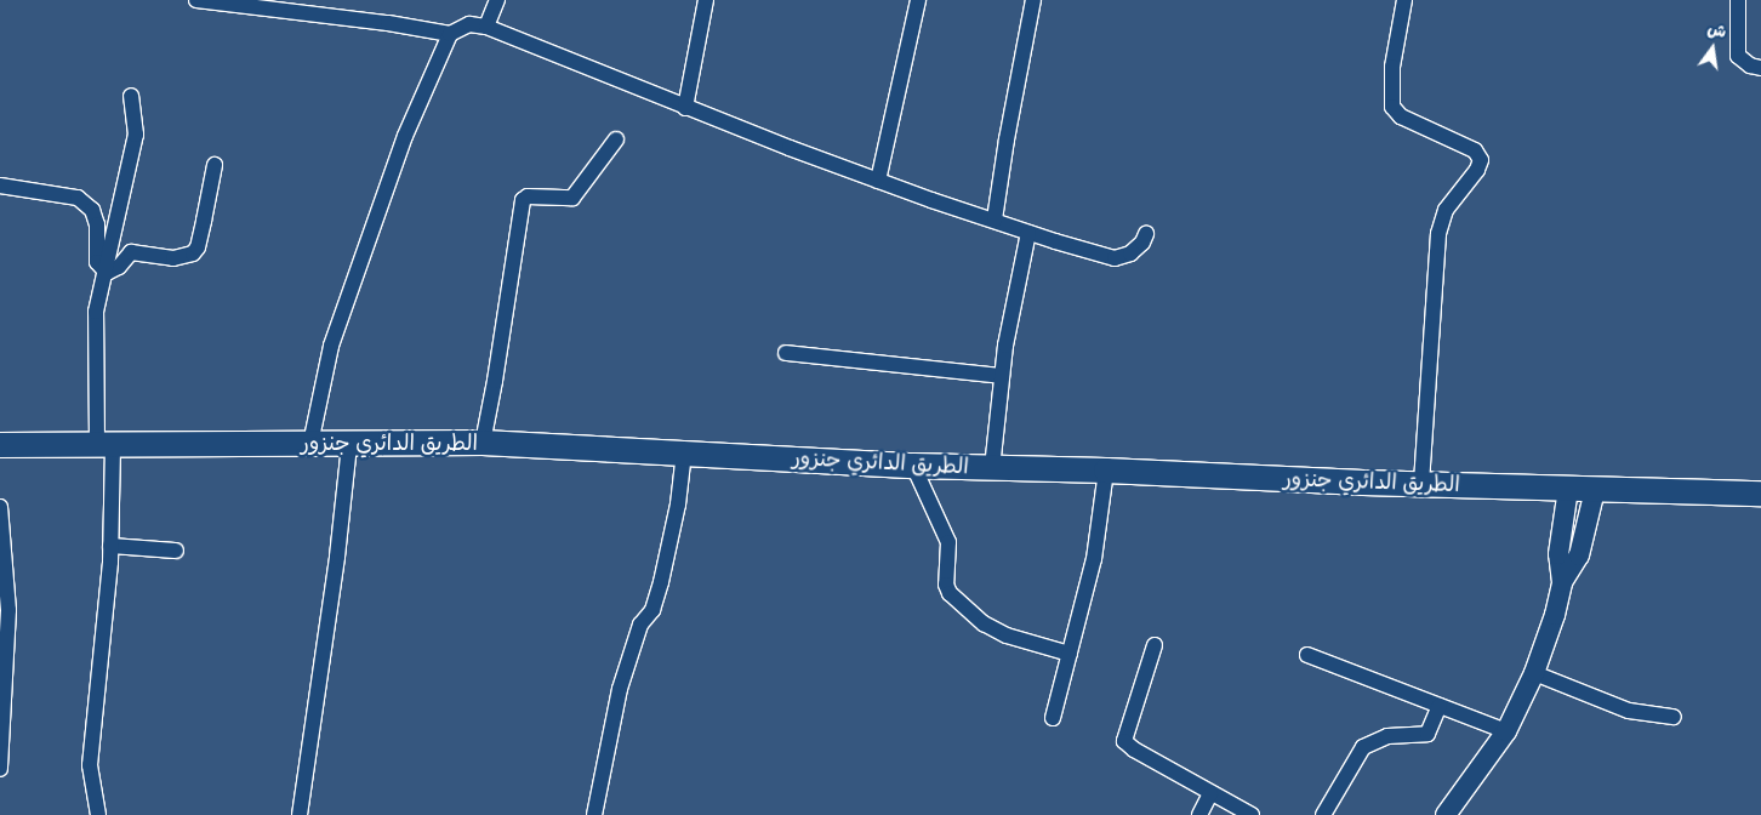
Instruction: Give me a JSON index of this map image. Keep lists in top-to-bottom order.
{
  "streets": {
    "main road": ["الطريق الدائري جنزور"]
  },
  "north": "top"
}
